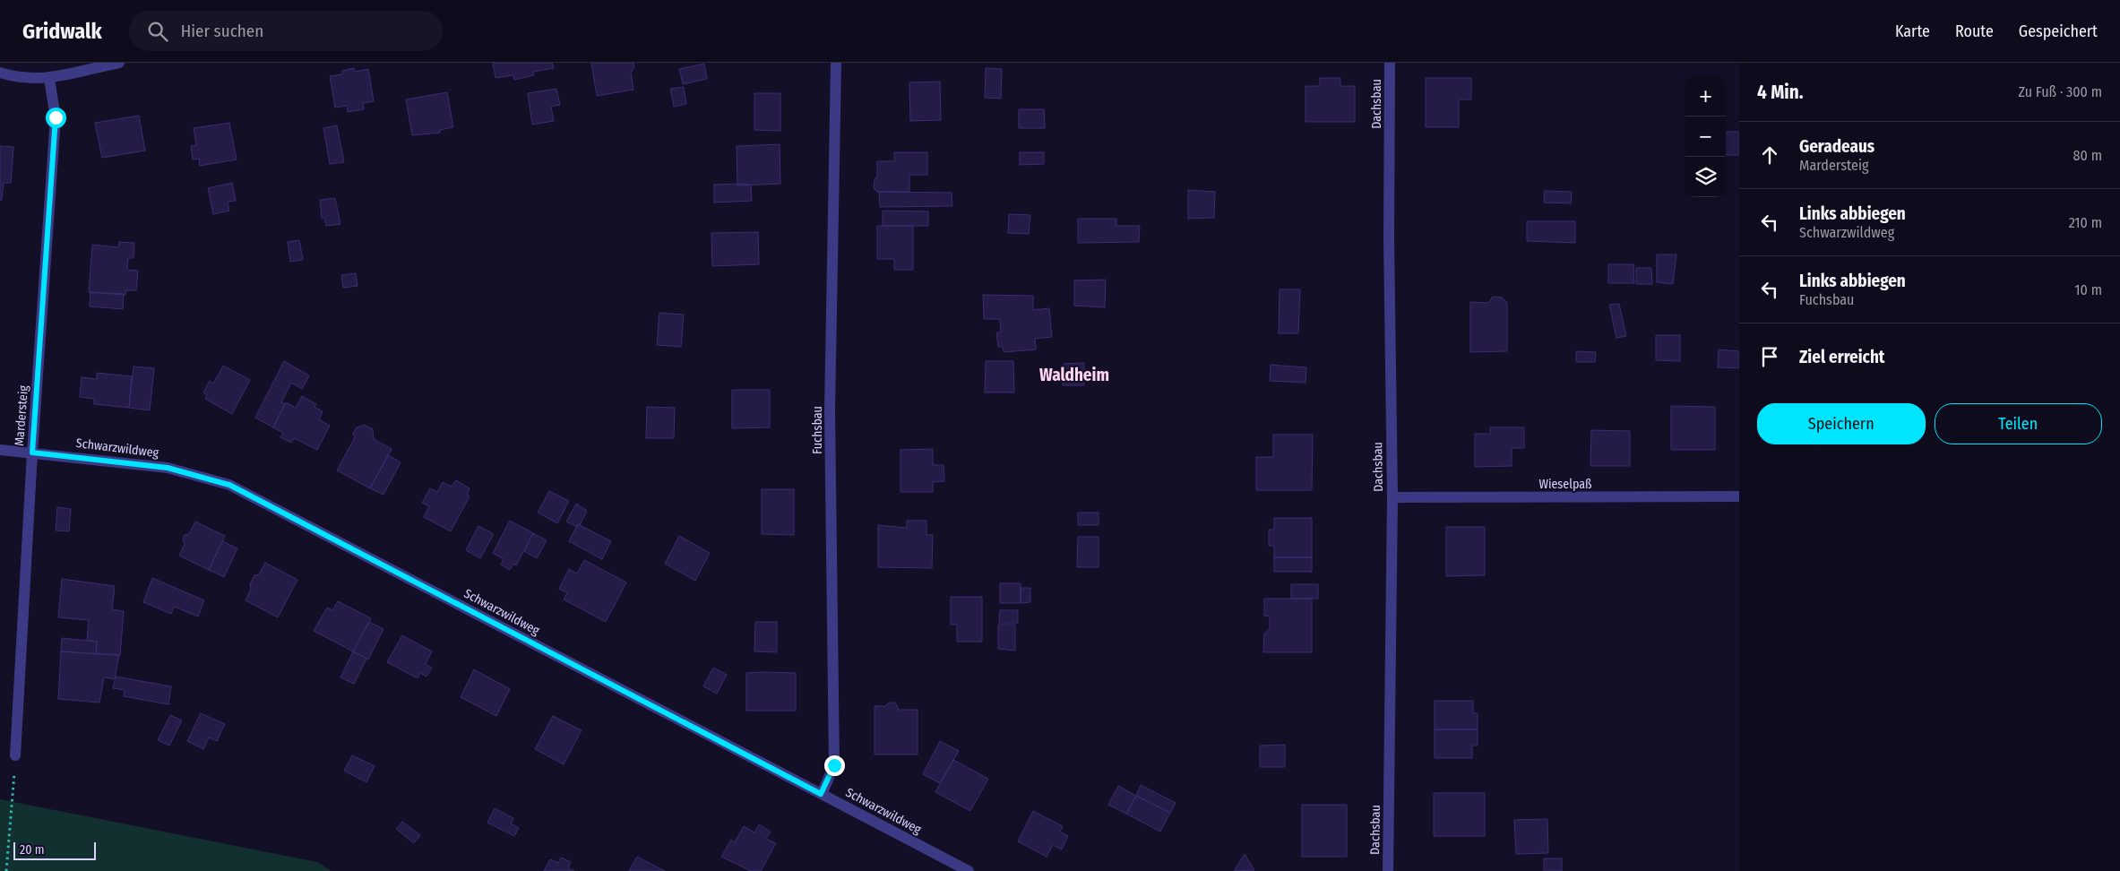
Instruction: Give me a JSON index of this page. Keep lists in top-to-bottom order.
{
  "streets": {
    "street": [
      "Dachsbau",
      "Mardersteig",
      "Fuchsbau",
      "Schwarzwildweg",
      "Wieselpaß"
    ]
  },
  "crossings": [
    ["Dachsbau", "Wieselpaß"],
    ["Mardersteig", "Schwarzwildweg"],
    ["Fuchsbau", "Schwarzwildweg"]
  ],
  "districts": ["Waldheim"],
  "scale_bar": "20 m",
  "page": {
    "header": "Gridwalk",
    "search": "Hier suchen",
    "nav": ["Karte", "Route", "Gespeichert"],
    "heading": ["4 Min.", "Zu Fuß · 300 m"],
    "map_buttons": ["+", "−"],
    "list": [
      ["Geradeaus", "Mardersteig", "80 m"],
      ["Links abbiegen", "Schwarzwildweg", "210 m"],
      ["Links abbiegen", "Fuchsbau", "10 m"],
      "Ziel erreicht"
    ],
    "buttons": ["Speichern", "Teilen"],
    "scale": "20 m"
  }
}
